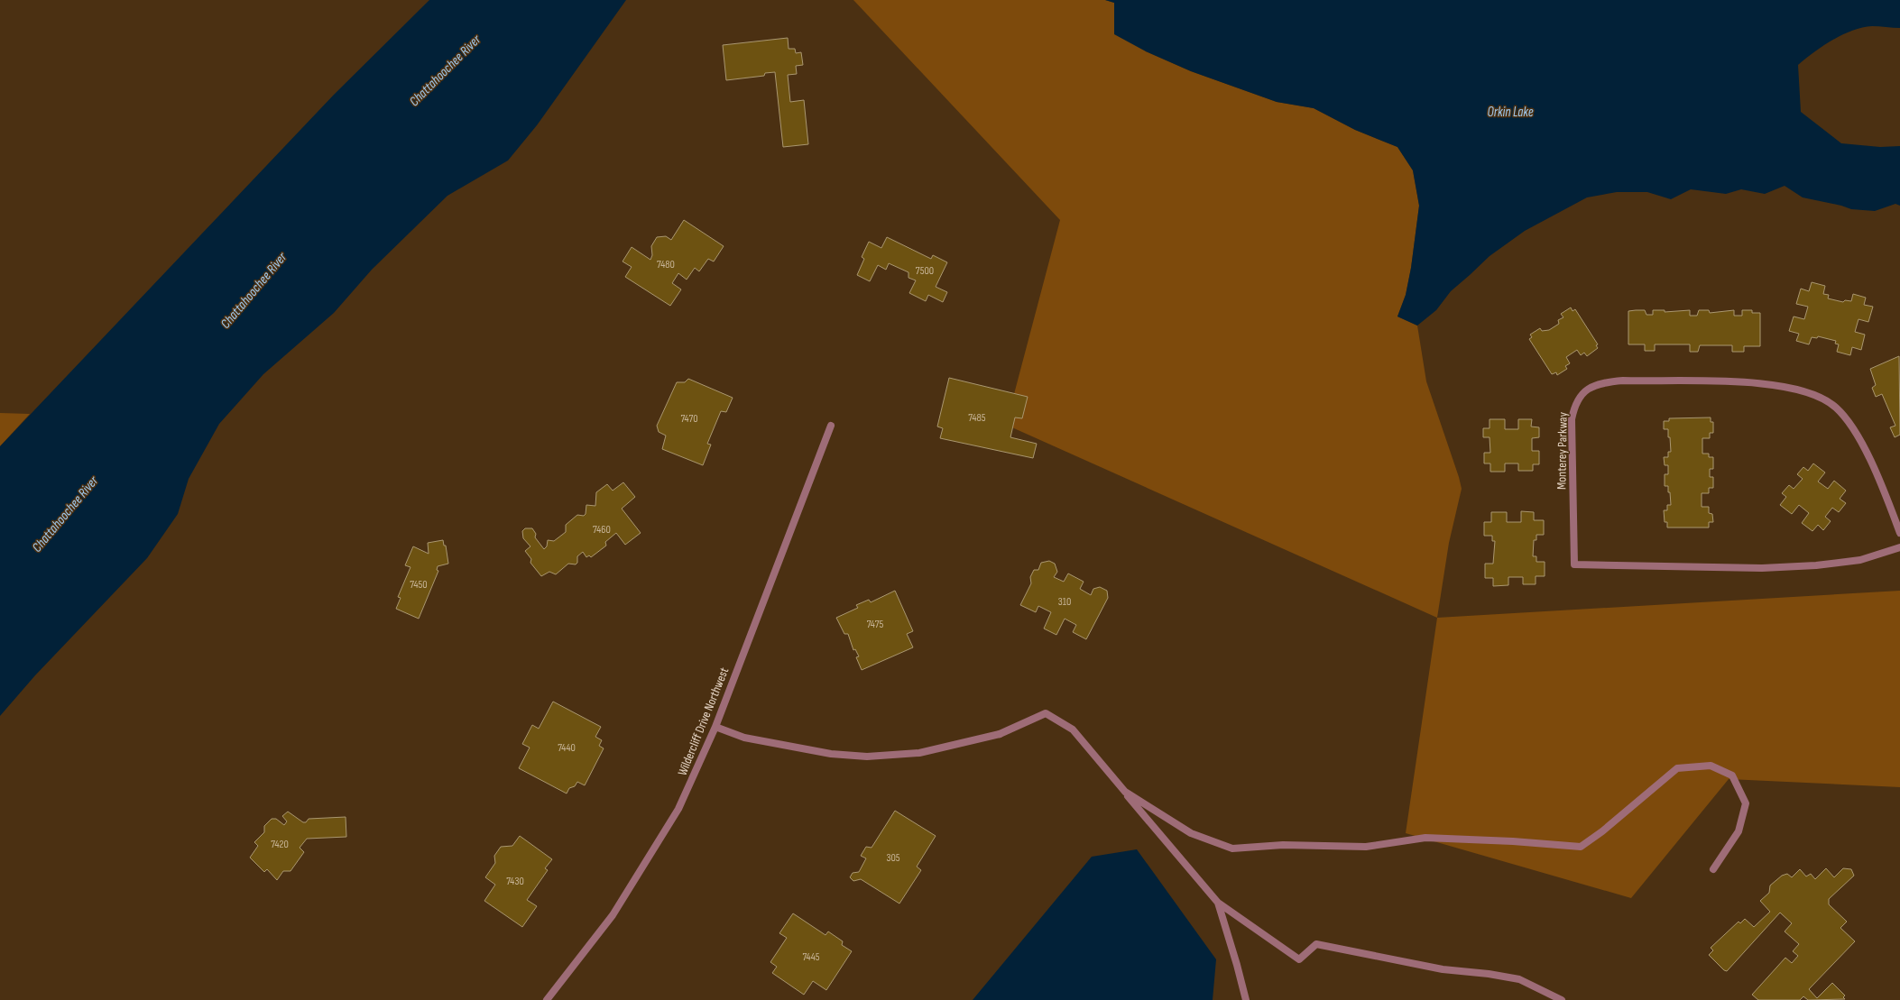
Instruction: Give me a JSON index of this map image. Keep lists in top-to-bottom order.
{
  "streets": {
    "street": ["Monterey Parkway", "Wildercliff Drive Northwest"]
  },
  "water": ["Chattahoochee River", "Orkin Lake"],
  "house_numbers": [
    "7480",
    "7500",
    "7485",
    "7470",
    "7460",
    "7450",
    "310",
    "7475",
    "7440",
    "7420",
    "305",
    "7430",
    "7445"
  ]
}
